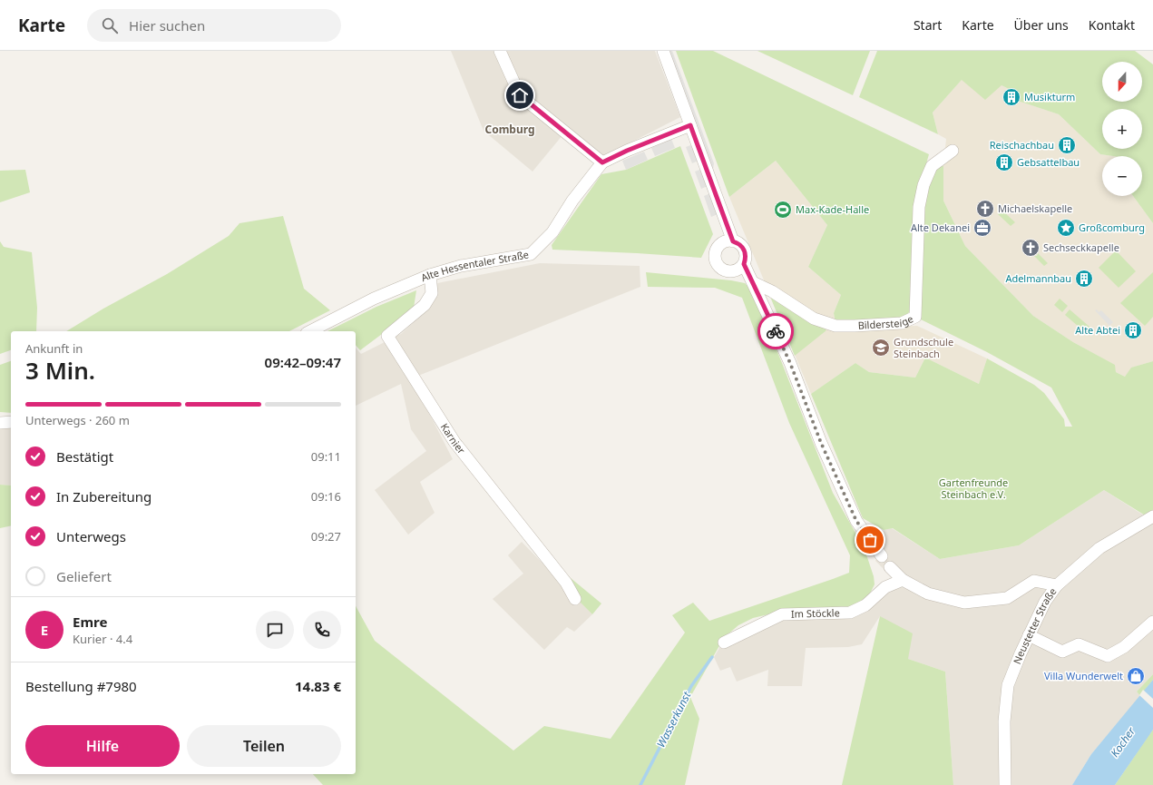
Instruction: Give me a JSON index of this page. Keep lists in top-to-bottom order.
{
  "streets": {
    "street": [
      "Alte Hessentaler Straße",
      "Bildersteige",
      "Karnier",
      "Im Stöckle",
      "Neustetter Straße"
    ]
  },
  "crossings": [
    ["Alte Hessentaler Straße", "Karnier"]
  ],
  "districts": ["Comburg"],
  "water": ["Wasserkunst", "Kocher"],
  "parks": ["Gartenfreunde Steinbach e.V."],
  "places": {
    "building": [
      "Musikturm",
      "Reischachbau",
      "Gebsattelbau",
      "Adelmannbau",
      "Alte Abtei"
    ],
    "church": ["Michaelskapelle", "Sechseckkapelle"],
    "sports": ["Max-Kade-Halle"],
    "office": ["Alte Dekanei"],
    "place": ["Großcomburg"],
    "school or university": ["Grundschule Steinbach"],
    "shop": ["Villa Wunderwelt"]
  },
  "north": "bottom",
  "page": {
    "header": "Karte",
    "search": "Hier suchen",
    "nav": [
      "Start",
      "Karte",
      "Über uns",
      "Kontakt"
    ],
    "map_buttons": ["+", "−"],
    "heading": ["3 Min.", "Ankunft in", "09:42–09:47"],
    "panel": [
      "Emre",
      "Kurier · 4.4",
      "Bestellung #7980",
      "14.83 €"
    ],
    "bar": "Unterwegs · 260 m",
    "list": [
      ["Bestätigt", "09:11"],
      ["In Zubereitung", "09:16"],
      ["Unterwegs", "09:27"],
      "Geliefert"
    ],
    "round": "E",
    "buttons": ["Hilfe", "Teilen"]
  }
}
